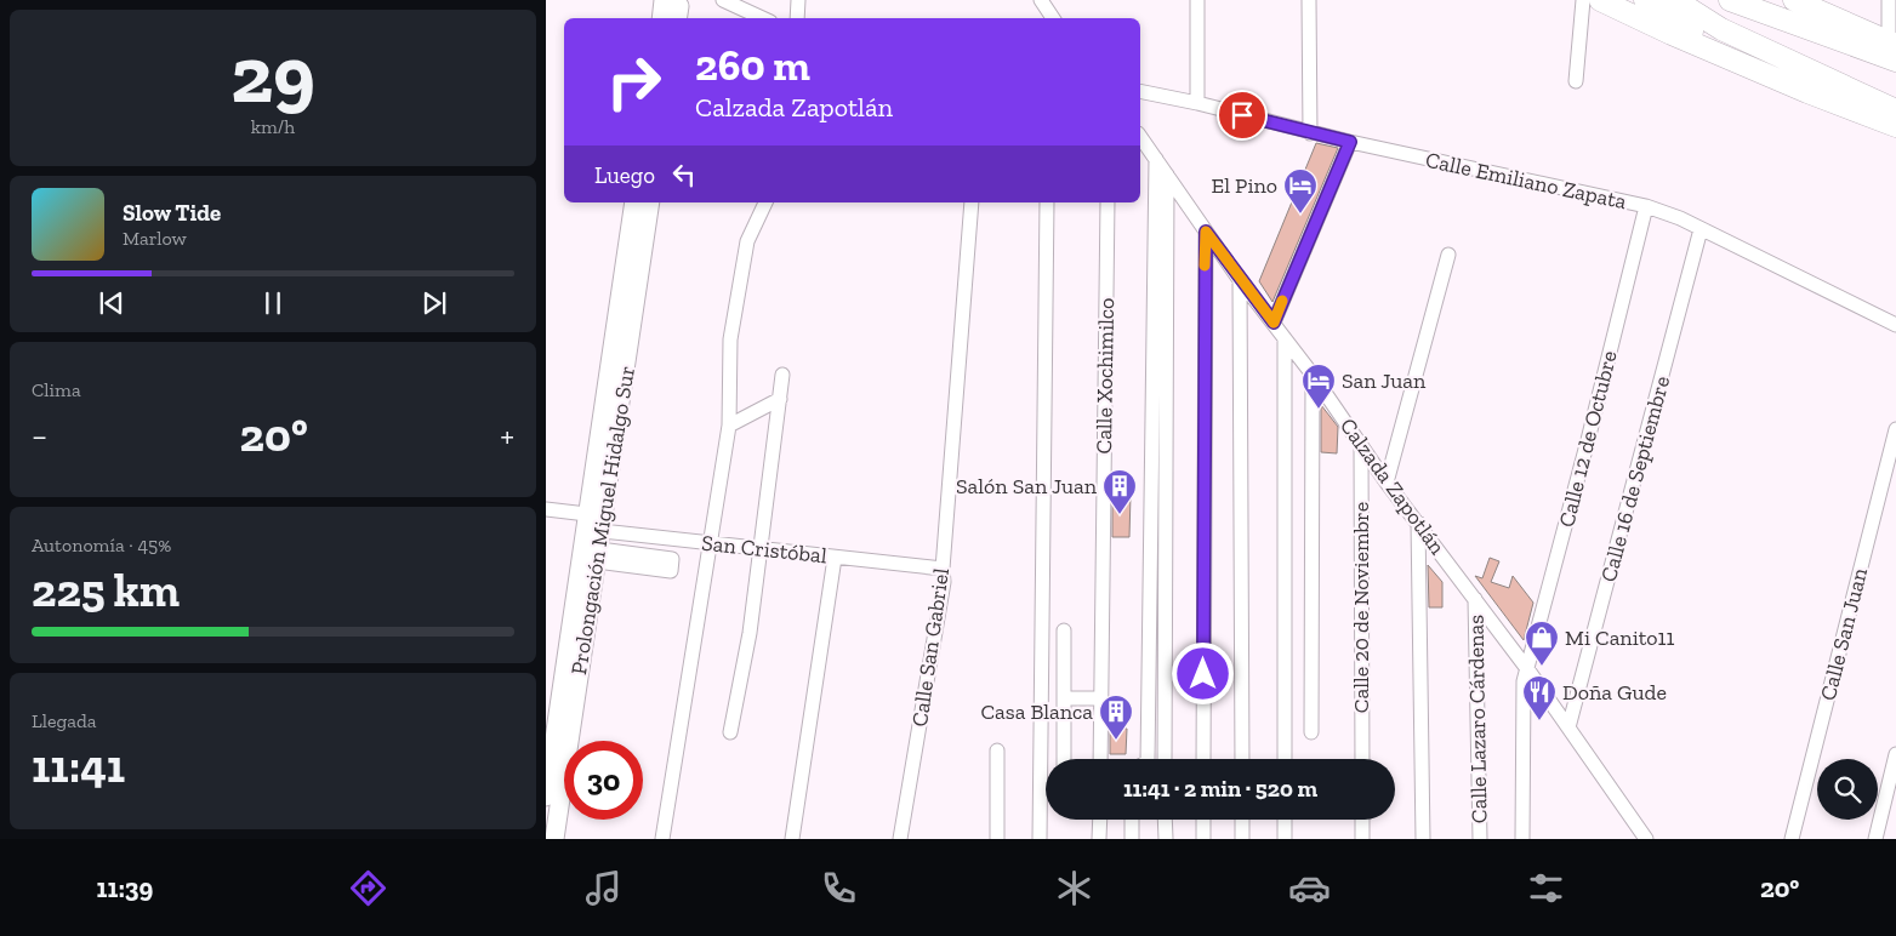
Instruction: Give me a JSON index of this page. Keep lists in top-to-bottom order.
{
  "streets": {
    "main road": ["Prolongación Miguel Hidalgo Sur"],
    "street": [
      "Calle Emiliano Zapata",
      "Calle Xochimilco",
      "Calle 12 de Octubre",
      "Calle 16 de Septiembre",
      "Calzada Zapotlán",
      "San Cristóbal",
      "Calle 20 de Noviembre",
      "Calle San Juan",
      "Calle San Gabriel",
      "Calle Lazaro Cárdenas"
    ]
  },
  "crossings": [
    ["Calle Emiliano Zapata", "Calle 12 de Octubre"],
    ["Calle Emiliano Zapata", "Calle 16 de Septiembre"],
    ["Calle 12 de Octubre", "Calzada Zapotlán"],
    ["Calle 16 de Septiembre", "Calzada Zapotlán"],
    ["Calzada Zapotlán", "Calle 20 de Noviembre"],
    ["Calzada Zapotlán", "Calle Lazaro Cárdenas"],
    ["Prolongación Miguel Hidalgo Sur", "San Cristóbal"],
    ["San Cristóbal", "Calle San Gabriel"]
  ],
  "places": {
    "hotel": ["El Pino", "San Juan"],
    "building": ["Salón San Juan", "Casa Blanca"],
    "shop": ["Mi Canito11"],
    "restaurant": ["Doña Gude"]
  },
  "page": {
    "tile": [
      ["29", "km/h"],
      "Clima",
      ["Autonomía · 45%", "225 km"],
      ["Llegada", "11:41"]
    ],
    "turn": ["260 m", "Calzada Zapotlán"],
    "then": "Luego",
    "song": ["Slow Tide", "Marlow"],
    "heat": ["−", "20°", "+"],
    "limit": "30",
    "trip": "11:41 · 2 min · 520 m",
    "tabs": ["11:39", "20°"]
  }
}
